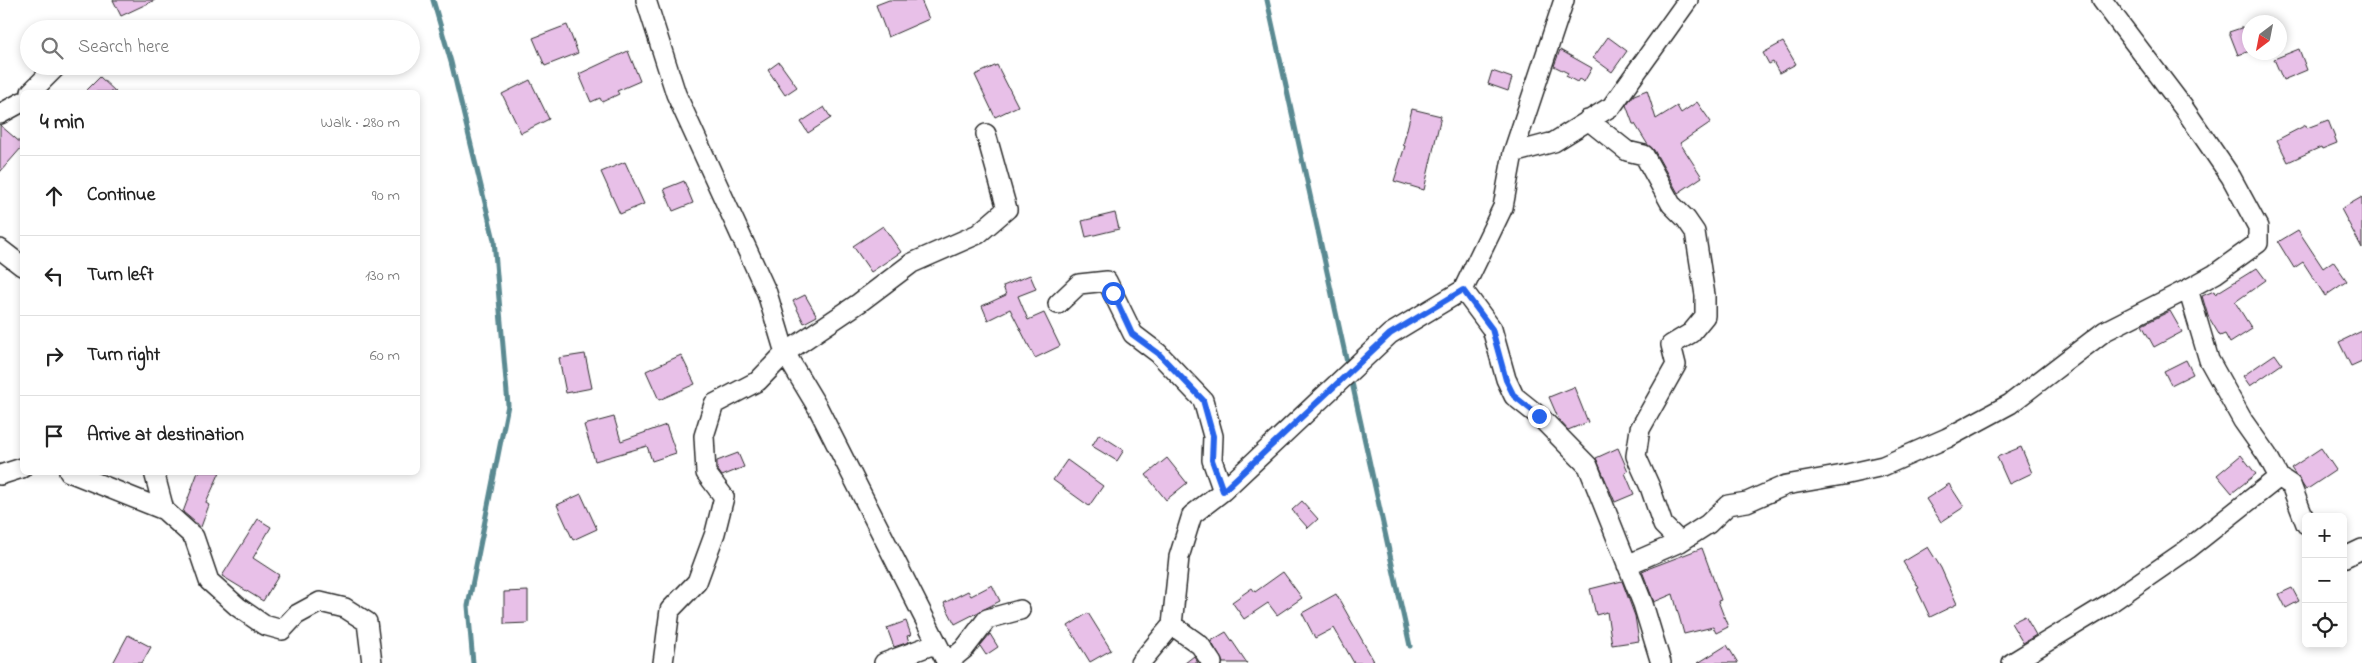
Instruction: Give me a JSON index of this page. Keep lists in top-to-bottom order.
{
  "north": "bottom left",
  "page": {
    "search": "Search here",
    "heading": ["4 min", "Walk · 280 m"],
    "list": [
      ["Continue", "90 m"],
      ["Turn left", "130 m"],
      ["Turn right", "60 m"],
      "Arrive at destination"
    ],
    "map_buttons": ["+", "−"]
  }
}
